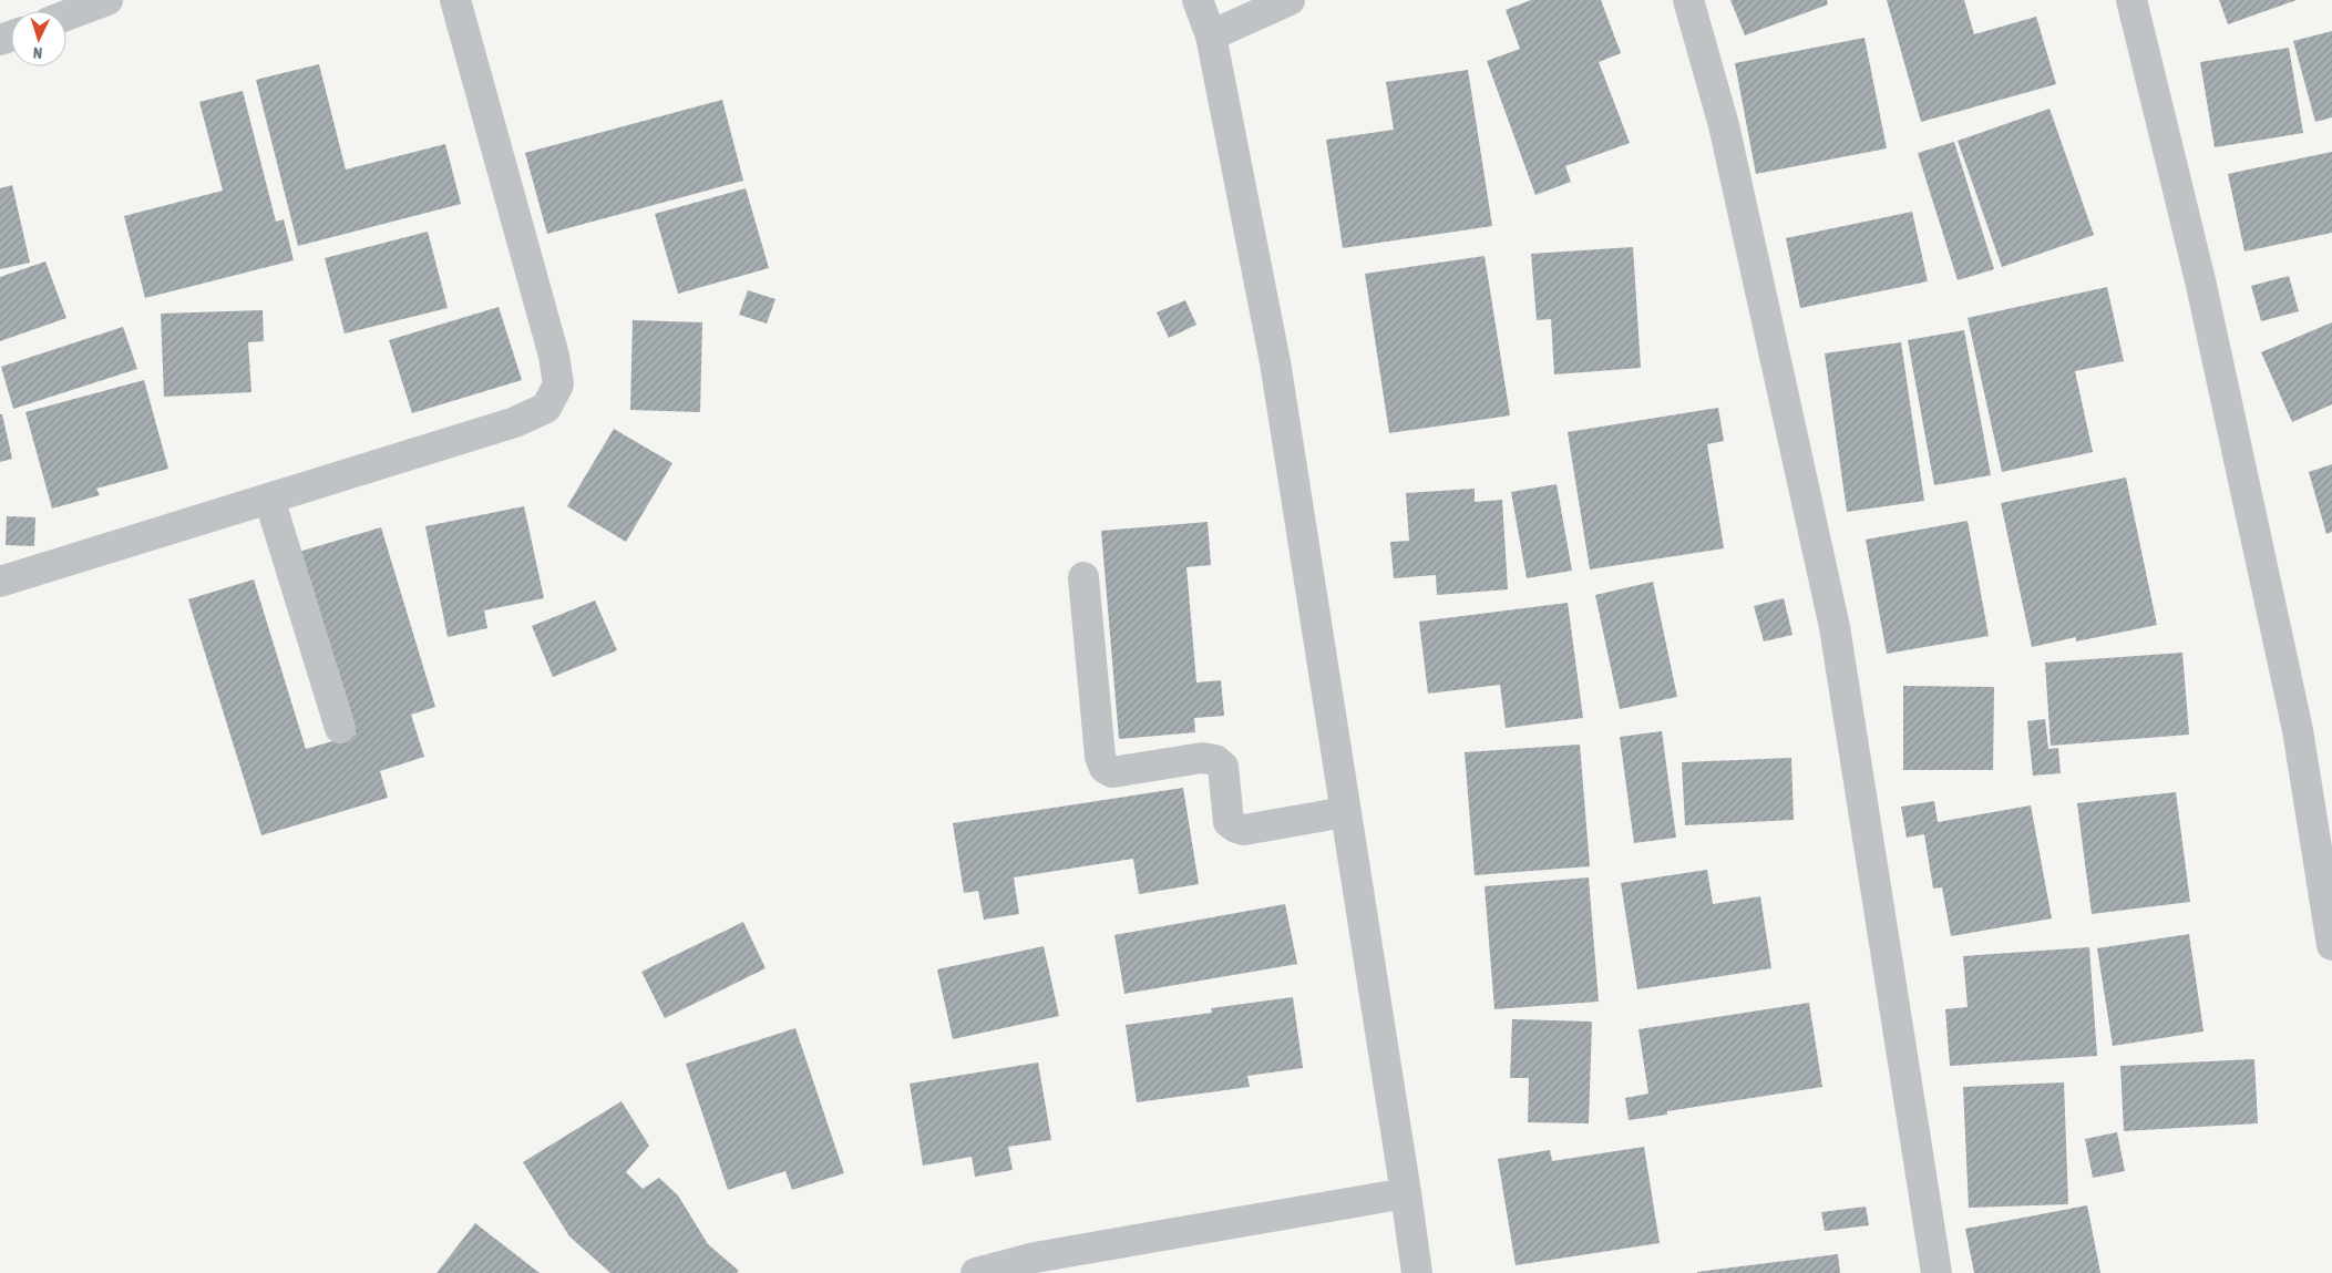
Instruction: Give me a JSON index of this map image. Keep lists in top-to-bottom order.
{
  "north": "bottom"
}
